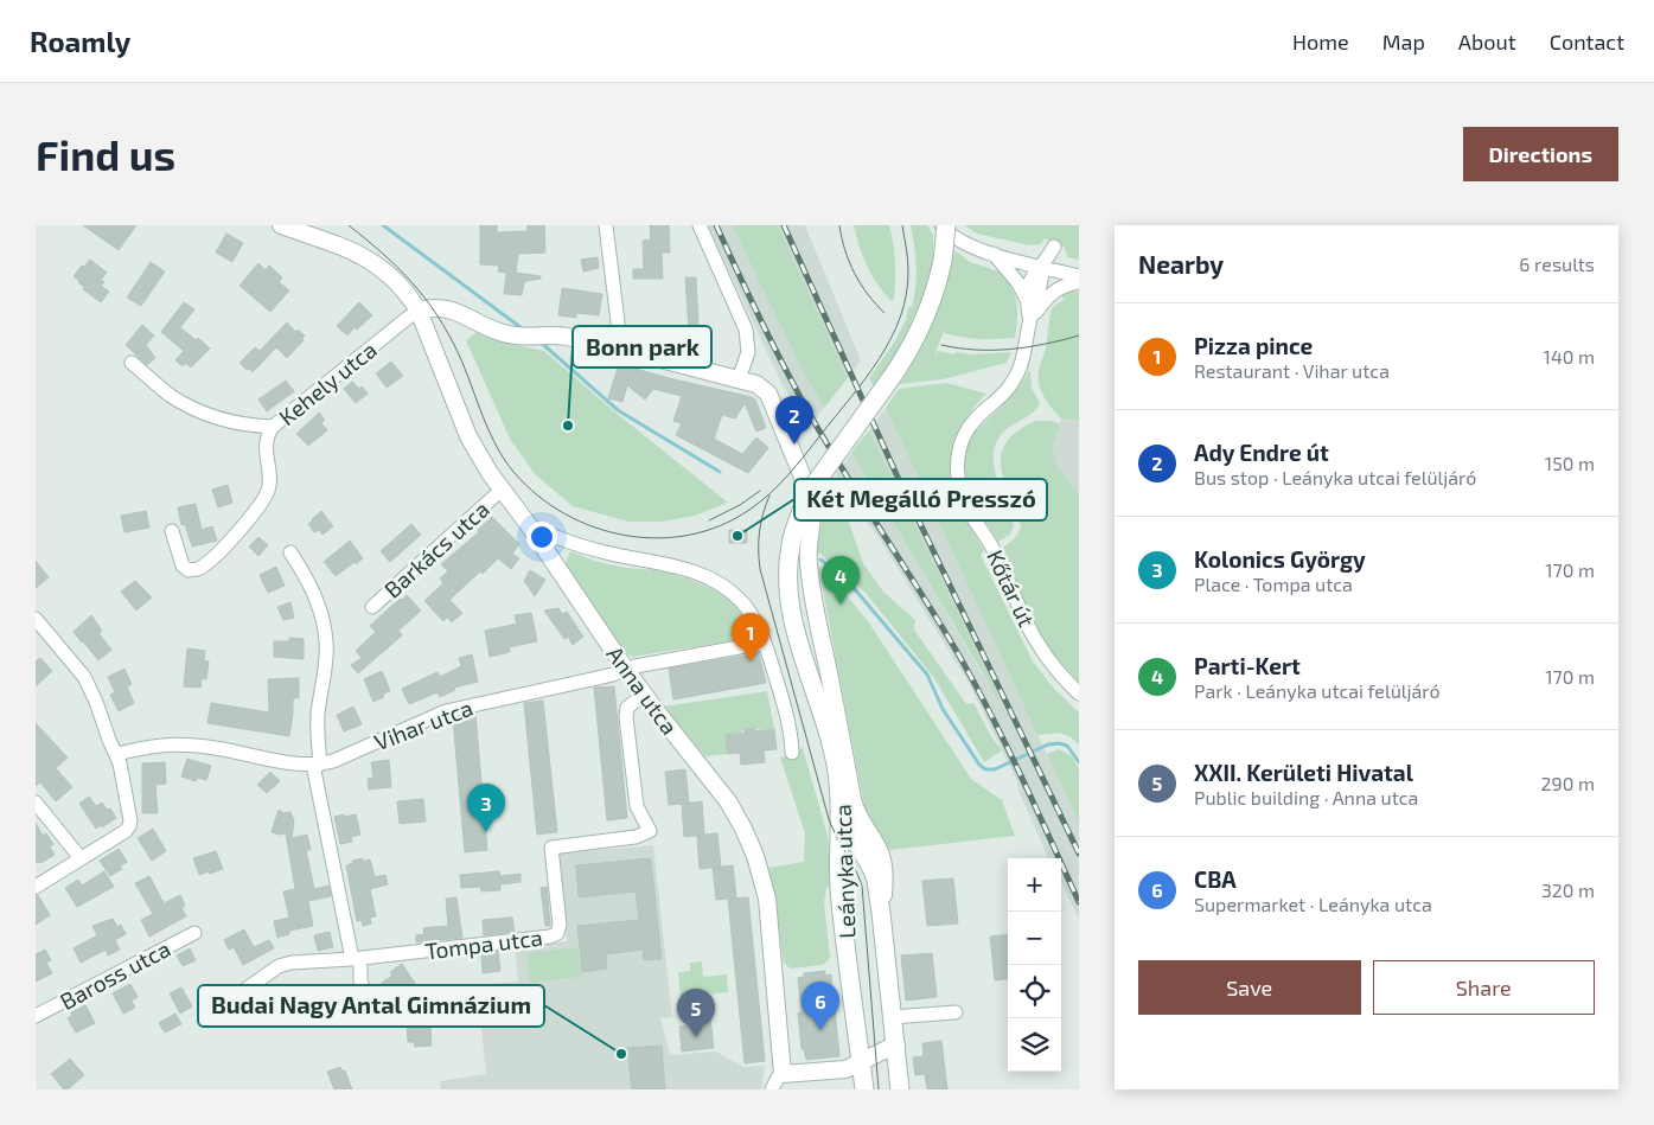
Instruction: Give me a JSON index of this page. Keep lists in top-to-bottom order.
{
  "streets": {
    "main road": ["Leányka utca"],
    "street": [
      "Kehely utca",
      "Barkács utca",
      "Kőtár út",
      "Anna utca",
      "Vihar utca",
      "Tompa utca",
      "Baross utca"
    ]
  },
  "crossings": [
    ["Kehely utca", "Anna utca"],
    ["Barkács utca", "Anna utca"],
    ["Anna utca", "Vihar utca"],
    ["Anna utca", "Tompa utca"]
  ],
  "places": ["Bonn park", "Két Megálló Presszó", "Budai Nagy Antal Gimnázium"],
  "page": {
    "header": "Roamly",
    "nav": [
      "Home",
      "Map",
      "About",
      "Contact"
    ],
    "buttons": [
      "Directions",
      ["Save", "Share"]
    ],
    "title": "Find us",
    "heading": ["Nearby", "6 results"],
    "list": [
      {
        "mark": "1",
        "name": "Pizza pince",
        "note": "Restaurant · Vihar utca",
        "value": "140 m"
      },
      {
        "mark": "2",
        "name": "Ady Endre út",
        "note": "Bus stop · Leányka utcai felüljáró",
        "value": "150 m"
      },
      {
        "mark": "3",
        "name": "Kolonics György",
        "note": "Place · Tompa utca",
        "value": "170 m"
      },
      {
        "mark": "4",
        "name": "Parti-Kert",
        "note": "Park · Leányka utcai felüljáró",
        "value": "170 m"
      },
      {
        "mark": "5",
        "name": "XXII. Kerületi Hivatal",
        "note": "Public building · Anna utca",
        "value": "290 m"
      },
      {
        "mark": "6",
        "name": "CBA",
        "note": "Supermarket · Leányka utca",
        "value": "320 m"
      }
    ],
    "pins": [
      "2",
      "4",
      "1",
      "3",
      "6",
      "5"
    ],
    "map_buttons": ["+", "−"]
  }
}
